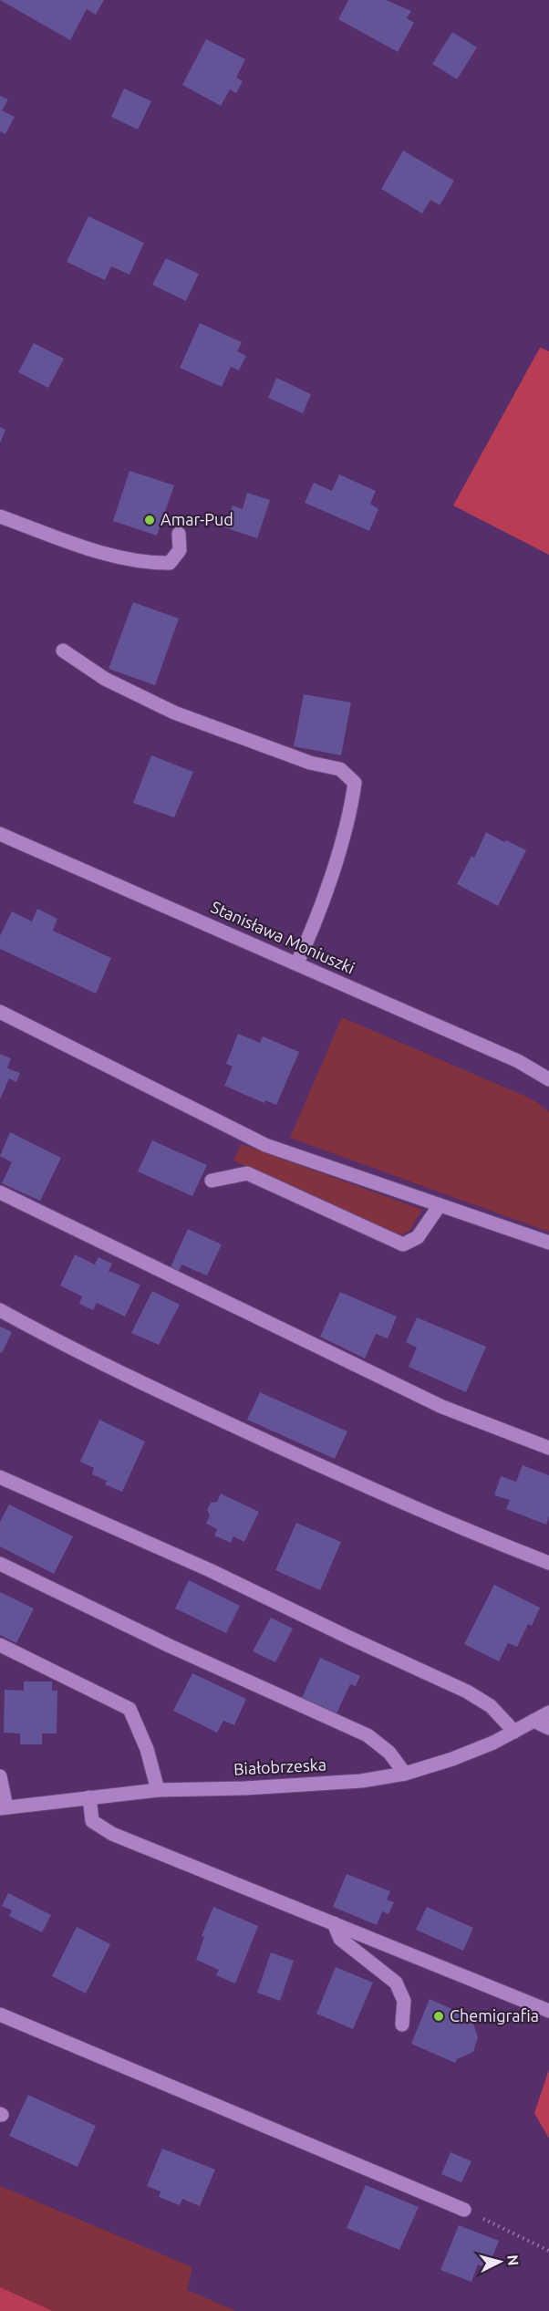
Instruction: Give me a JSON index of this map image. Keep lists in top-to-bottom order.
{
  "streets": {
    "street": ["Stanisława Moniuszki", "Białobrzeska"]
  },
  "places": ["Amar-Pud", "Chemigrafia"],
  "north": "right"
}
